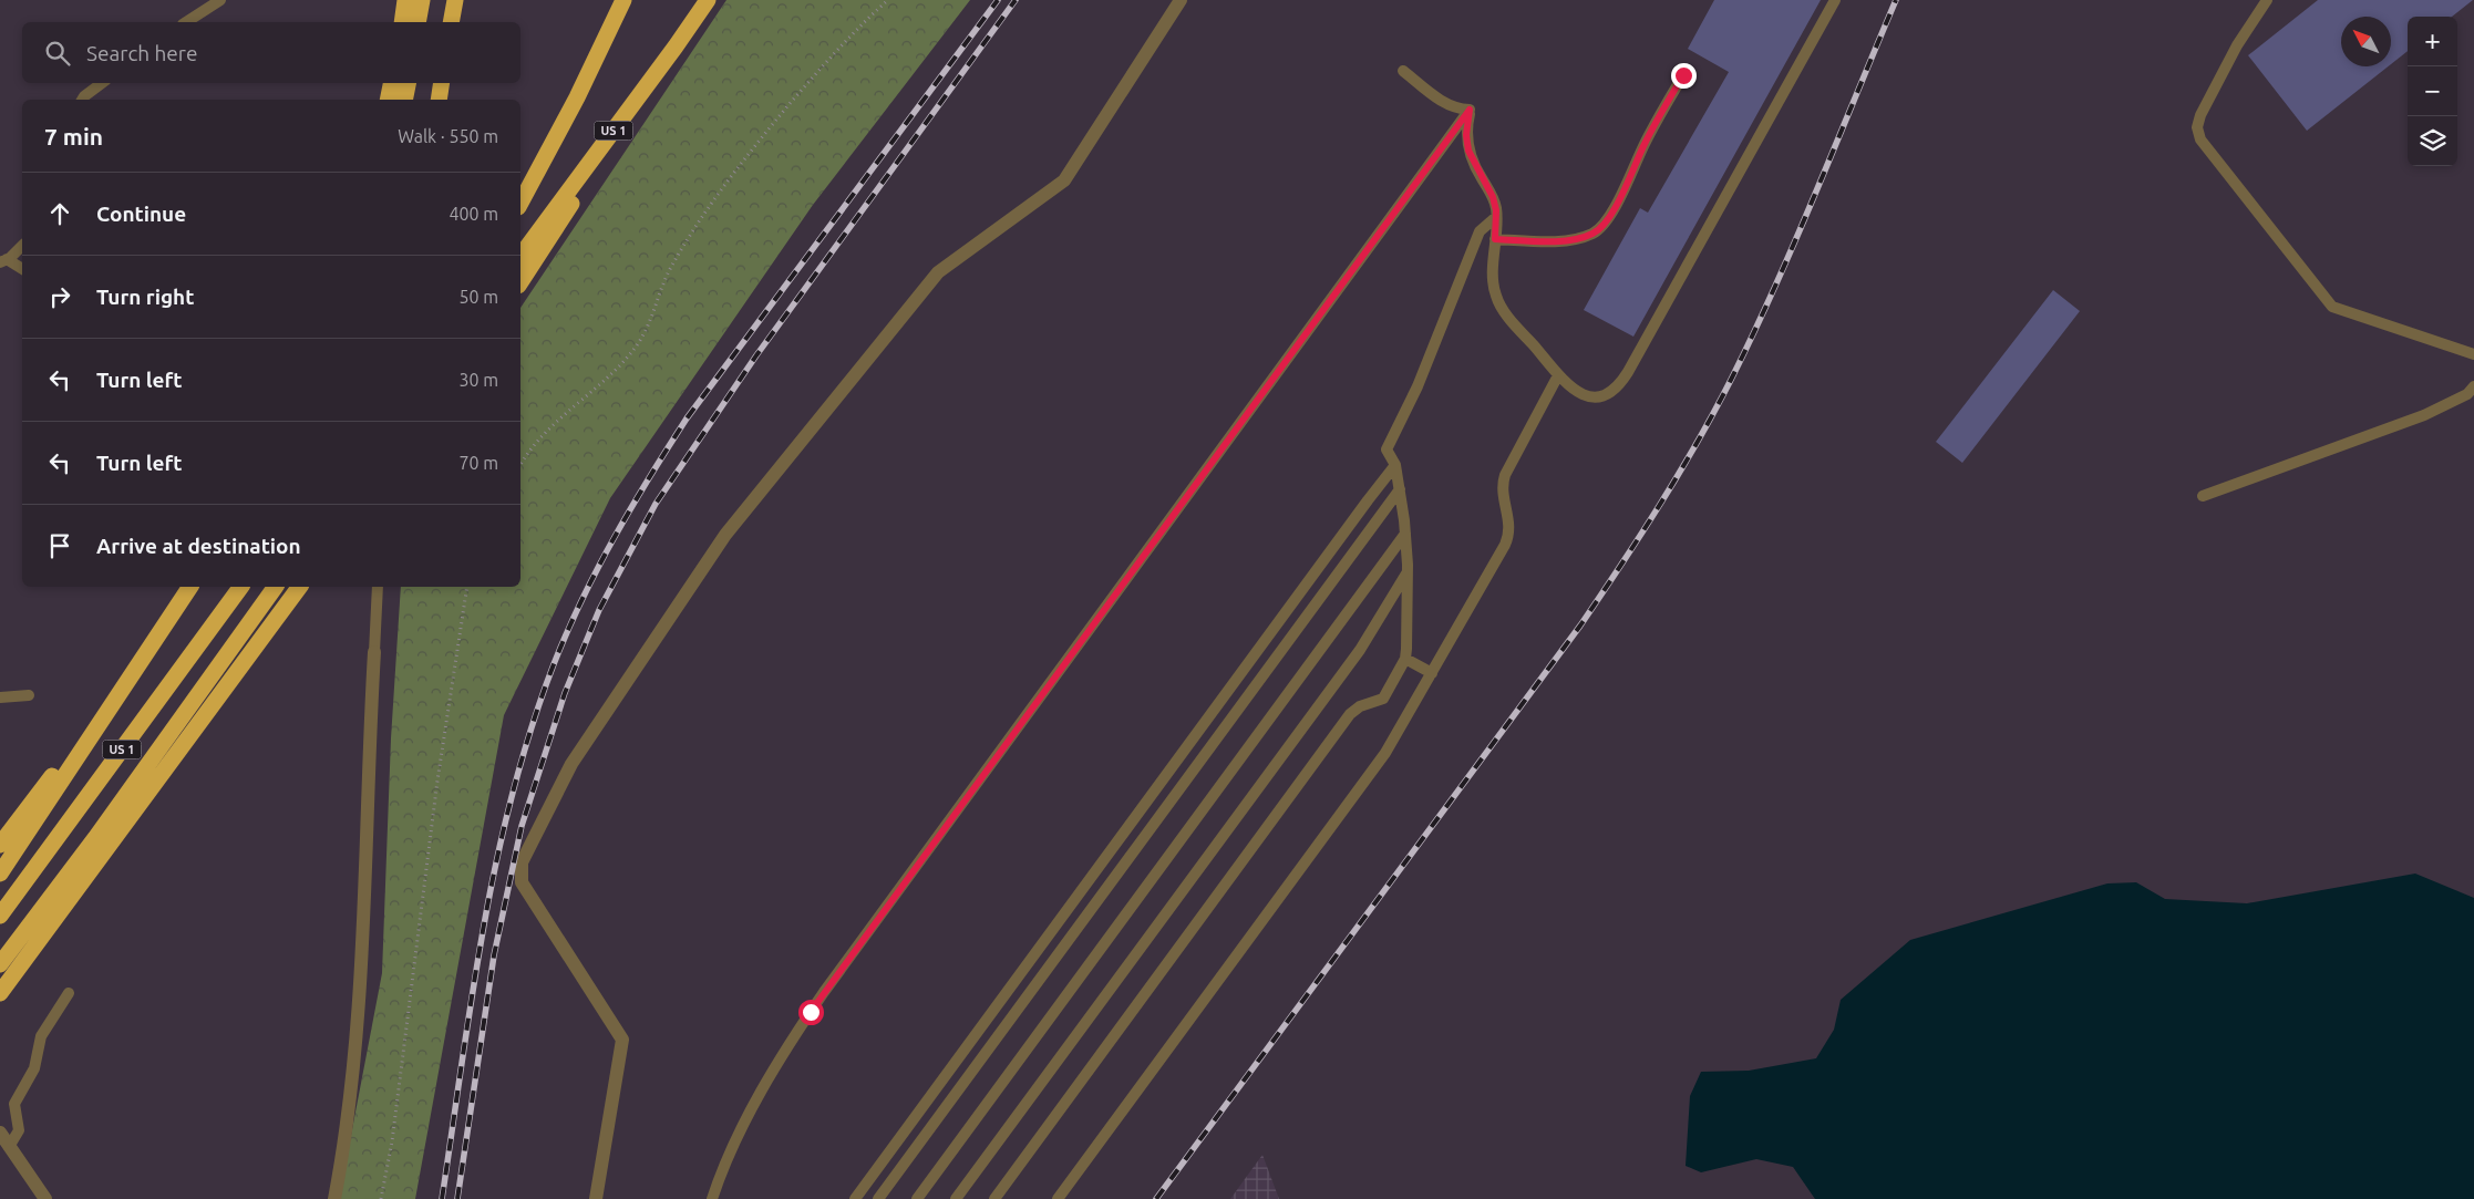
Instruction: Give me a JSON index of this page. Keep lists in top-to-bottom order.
{
  "streets": {
    "highway": ["US 1"]
  },
  "north": "top left",
  "page": {
    "map_buttons": ["+", "−"],
    "search": "Search here",
    "heading": ["7 min", "Walk · 550 m"],
    "list": [
      ["Continue", "400 m"],
      ["Turn right", "50 m"],
      ["Turn left", "30 m"],
      ["Turn left", "70 m"],
      "Arrive at destination"
    ]
  }
}
